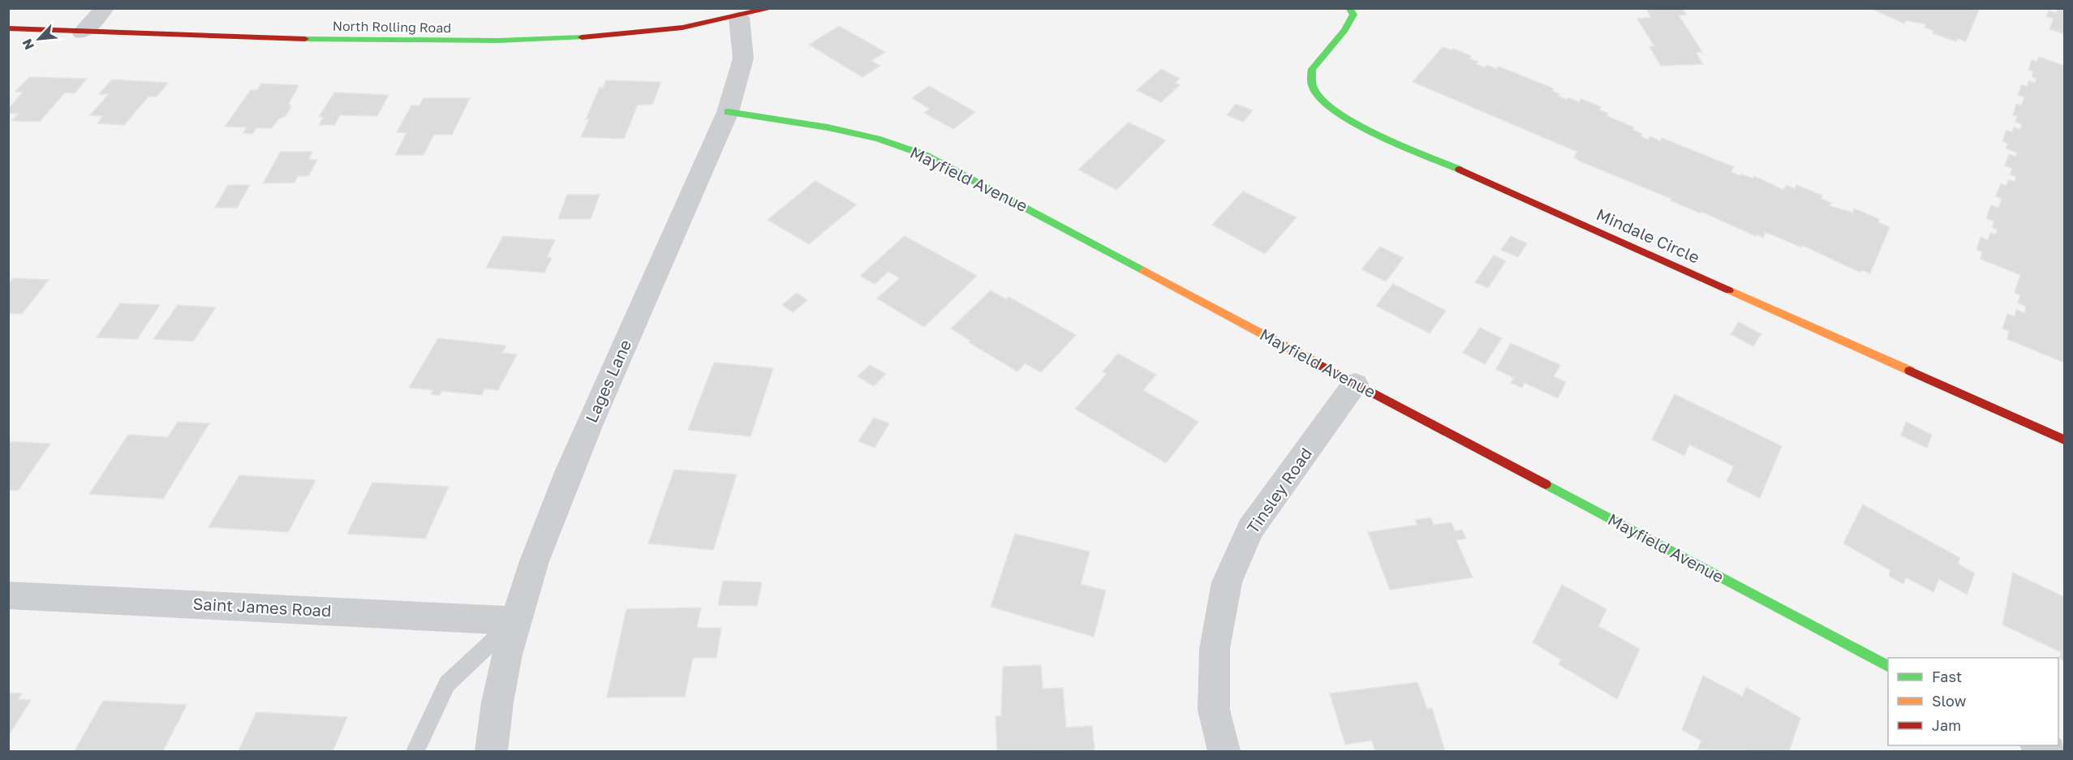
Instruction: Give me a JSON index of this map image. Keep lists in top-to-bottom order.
{
  "streets": {
    "street": [
      "North Rolling Road",
      "Mayfield Avenue",
      "Mindale Circle",
      "Lages Lane",
      "Tinsley Road",
      "Saint James Road"
    ]
  },
  "crossings": [
    ["North Rolling Road", "Lages Lane"],
    ["Mayfield Avenue", "Lages Lane"],
    ["Mayfield Avenue", "Tinsley Road"],
    ["Lages Lane", "Saint James Road"]
  ],
  "legend": ["Fast", "Slow", "Jam"],
  "north": "bottom left"
}
